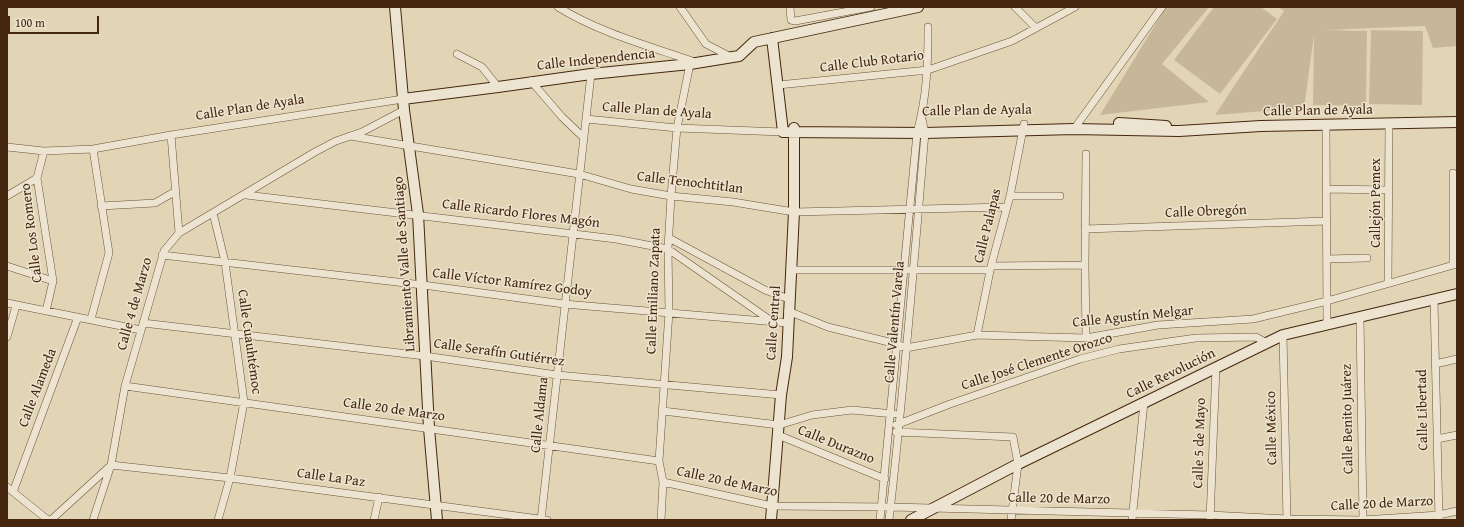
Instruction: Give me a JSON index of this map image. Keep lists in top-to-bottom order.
{
  "streets": {
    "street": [
      "Calle Independencia",
      "Calle Club Rotario",
      "Calle Plan de Ayala",
      "Calle Tenochtitlan",
      "Callejón Pemex",
      "Calle Obregón",
      "Calle Ricardo Flores Magón",
      "Calle Palapas",
      "Calle Los Romero",
      "Libramiento Valle de Santiago",
      "Calle Víctor Ramírez Godoy",
      "Calle Emiliano Zapata",
      "Calle 4 de Marzo",
      "Calle Agustín Melgar",
      "Calle Valentín Varela",
      "Calle Central",
      "Calle Cuauhtémoc",
      "Calle Serafín Gutiérrez",
      "Calle José Clemente Orozco",
      "Calle Revolución",
      "Calle Alameda",
      "Calle 20 de Marzo",
      "Calle Libertad",
      "Calle Aldama",
      "Calle Benito Juárez",
      "Calle México",
      "Calle 5 de Mayo",
      "Calle Durazno",
      "Calle La Paz"
    ]
  },
  "crossings": [
    ["Calle Independencia", "Calle Plan de Ayala"],
    ["Calle Independencia", "Calle Emiliano Zapata"],
    ["Calle Independencia", "Calle Aldama"],
    ["Calle Plan de Ayala", "Callejón Pemex"],
    ["Calle Plan de Ayala", "Calle Palapas"],
    ["Calle Plan de Ayala", "Calle Los Romero"],
    ["Calle Plan de Ayala", "Libramiento Valle de Santiago"],
    ["Calle Plan de Ayala", "Calle Emiliano Zapata"],
    ["Calle Plan de Ayala", "Calle Valentín Varela"],
    ["Calle Plan de Ayala", "Calle Central"],
    ["Calle Plan de Ayala", "Calle Aldama"],
    ["Calle Tenochtitlan", "Calle Palapas"],
    ["Calle Tenochtitlan", "Libramiento Valle de Santiago"],
    ["Calle Tenochtitlan", "Calle Emiliano Zapata"],
    ["Calle Tenochtitlan", "Calle 4 de Marzo"],
    ["Calle Tenochtitlan", "Calle Valentín Varela"],
    ["Calle Tenochtitlan", "Calle Central"],
    ["Calle Tenochtitlan", "Calle Aldama"],
    ["Callejón Pemex", "Calle Agustín Melgar"],
    ["Calle Ricardo Flores Magón", "Libramiento Valle de Santiago"],
    ["Calle Ricardo Flores Magón", "Calle Víctor Ramírez Godoy"],
    ["Calle Ricardo Flores Magón", "Calle Emiliano Zapata"],
    ["Calle Ricardo Flores Magón", "Calle 4 de Marzo"],
    ["Calle Ricardo Flores Magón", "Calle Aldama"],
    ["Calle Palapas", "Calle Agustín Melgar"],
    ["Calle Los Romero", "Calle Serafín Gutiérrez"],
    ["Libramiento Valle de Santiago", "Calle Víctor Ramírez Godoy"],
    ["Libramiento Valle de Santiago", "Calle 4 de Marzo"],
    ["Libramiento Valle de Santiago", "Calle Serafín Gutiérrez"],
    ["Libramiento Valle de Santiago", "Calle 20 de Marzo"],
    ["Libramiento Valle de Santiago", "Calle La Paz"],
    ["Calle Víctor Ramírez Godoy", "Calle Emiliano Zapata"],
    ["Calle Víctor Ramírez Godoy", "Calle 4 de Marzo"],
    ["Calle Víctor Ramírez Godoy", "Calle Central"],
    ["Calle Víctor Ramírez Godoy", "Calle Cuauhtémoc"],
    ["Calle Víctor Ramírez Godoy", "Calle Aldama"],
    ["Calle Emiliano Zapata", "Calle Serafín Gutiérrez"],
    ["Calle Emiliano Zapata", "Calle 20 de Marzo"],
    ["Calle 4 de Marzo", "Calle Cuauhtémoc"],
    ["Calle 4 de Marzo", "Calle Serafín Gutiérrez"],
    ["Calle 4 de Marzo", "Calle 20 de Marzo"],
    ["Calle 4 de Marzo", "Calle La Paz"],
    ["Calle Agustín Melgar", "Calle Valentín Varela"],
    ["Calle Valentín Varela", "Calle José Clemente Orozco"],
    ["Calle Valentín Varela", "Calle 20 de Marzo"],
    ["Calle Valentín Varela", "Calle Durazno"],
    ["Calle Central", "Calle Serafín Gutiérrez"],
    ["Calle Central", "Calle 20 de Marzo"],
    ["Calle Central", "Calle Durazno"],
    ["Calle Cuauhtémoc", "Calle Serafín Gutiérrez"],
    ["Calle Cuauhtémoc", "Calle 20 de Marzo"],
    ["Calle Cuauhtémoc", "Calle La Paz"],
    ["Calle Serafín Gutiérrez", "Calle Alameda"],
    ["Calle Serafín Gutiérrez", "Calle Aldama"],
    ["Calle José Clemente Orozco", "Calle Revolución"],
    ["Calle Revolución", "Calle 20 de Marzo"],
    ["Calle Revolución", "Calle Libertad"],
    ["Calle Revolución", "Calle Benito Juárez"],
    ["Calle Revolución", "Calle México"],
    ["Calle Revolución", "Calle 5 de Mayo"],
    ["Calle 20 de Marzo", "Calle Libertad"],
    ["Calle 20 de Marzo", "Calle Aldama"],
    ["Calle 20 de Marzo", "Calle Benito Juárez"],
    ["Calle 20 de Marzo", "Calle México"],
    ["Calle 20 de Marzo", "Calle 5 de Mayo"],
    ["Calle Aldama", "Calle La Paz"]
  ],
  "scale_bar": "100 m"
}
